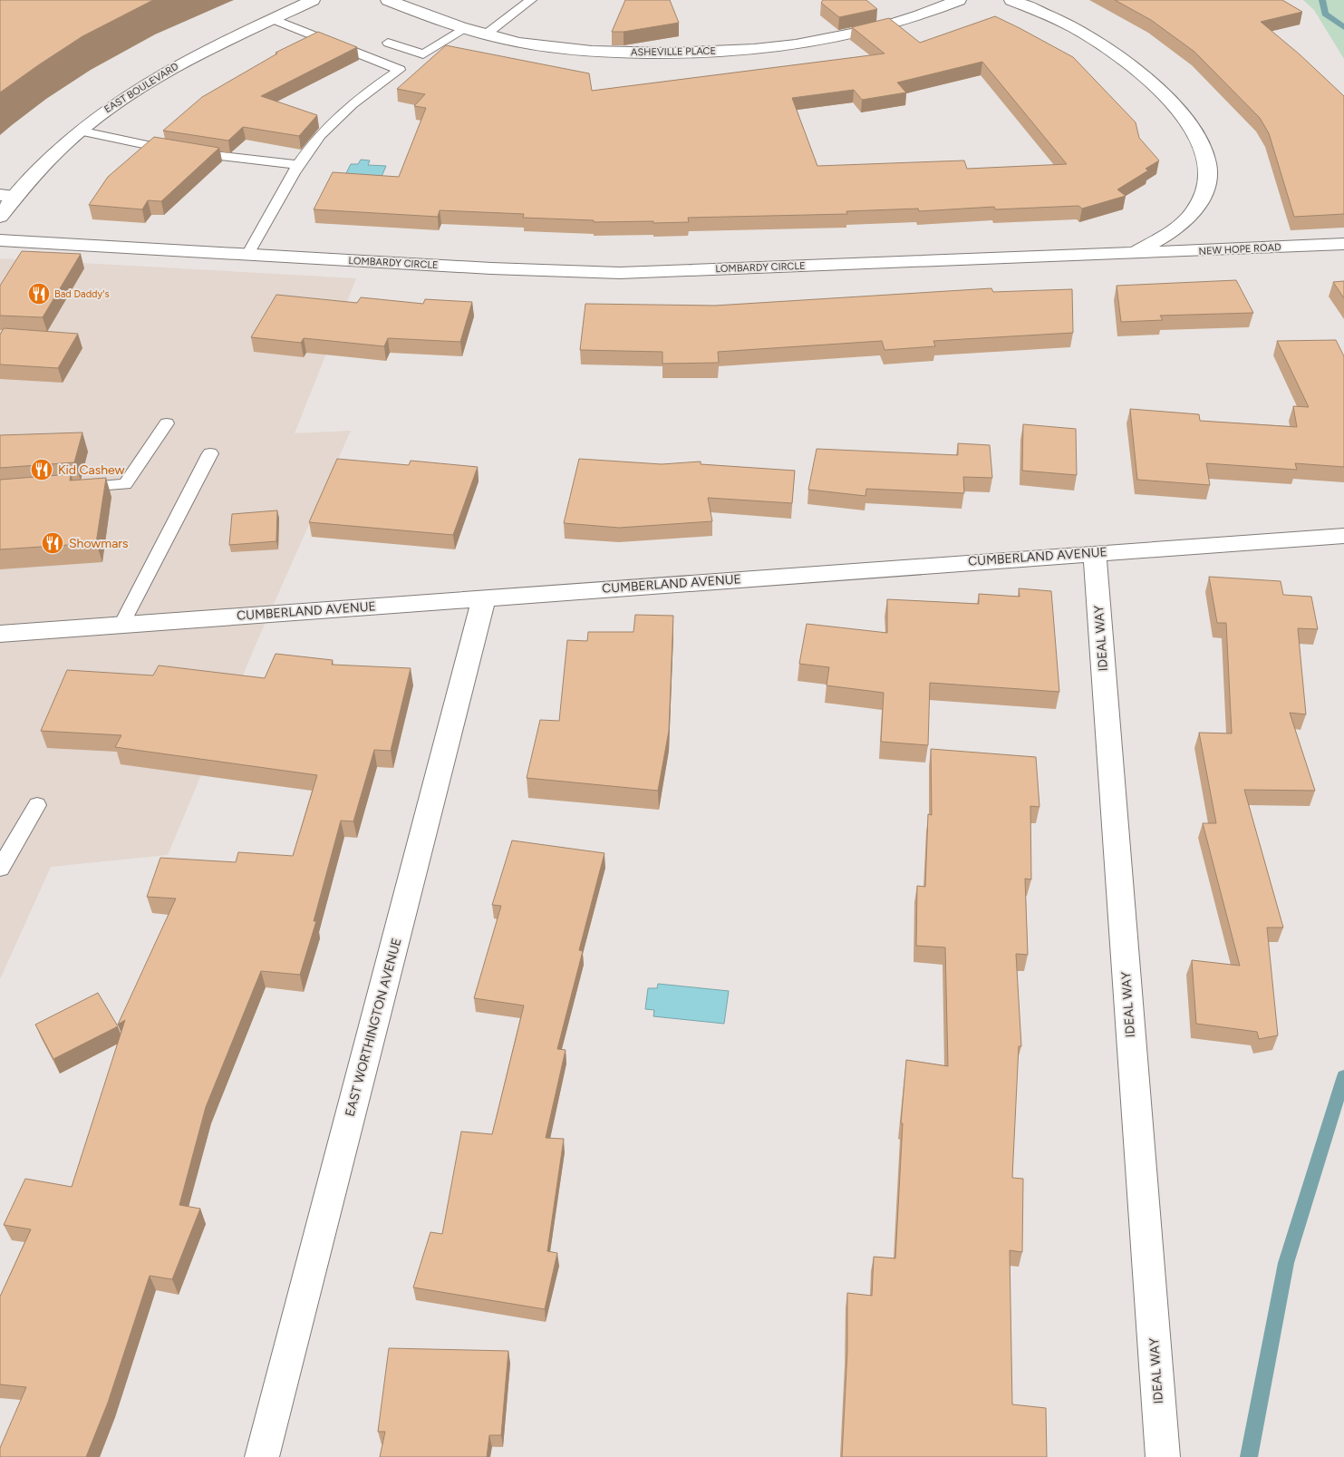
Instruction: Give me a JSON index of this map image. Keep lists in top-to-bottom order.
{
  "streets": {
    "street": [
      "ASHEVILLE PLACE",
      "EAST BOULEVARD",
      "NEW HOPE ROAD",
      "LOMBARDY CIRCLE",
      "CUMBERLAND AVENUE",
      "IDEAL WAY",
      "EAST WORTHINGTON AVENUE"
    ]
  },
  "crossings": [
    ["NEW HOPE ROAD", "LOMBARDY CIRCLE"],
    ["CUMBERLAND AVENUE", "IDEAL WAY"],
    ["CUMBERLAND AVENUE", "EAST WORTHINGTON AVENUE"]
  ],
  "places": {
    "restaurant": ["Bad Daddy's", "Kid Cashew", "Showmars"]
  }
}
